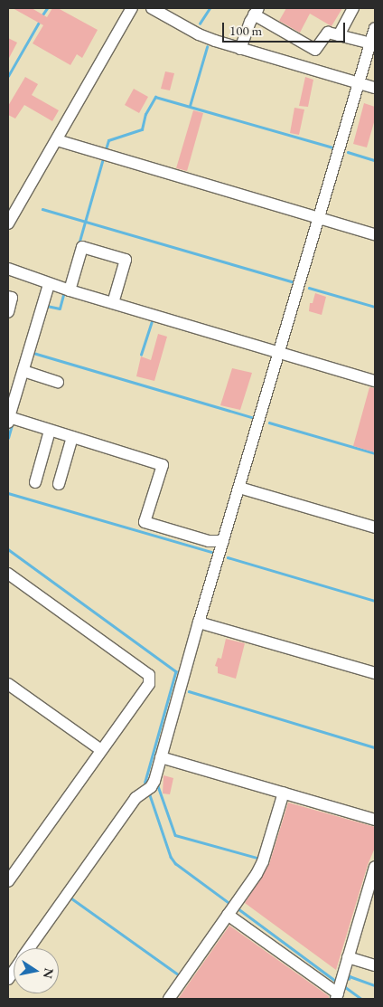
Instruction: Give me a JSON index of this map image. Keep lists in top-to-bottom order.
{
  "scale_bar": "100 m",
  "north": "right"
}
